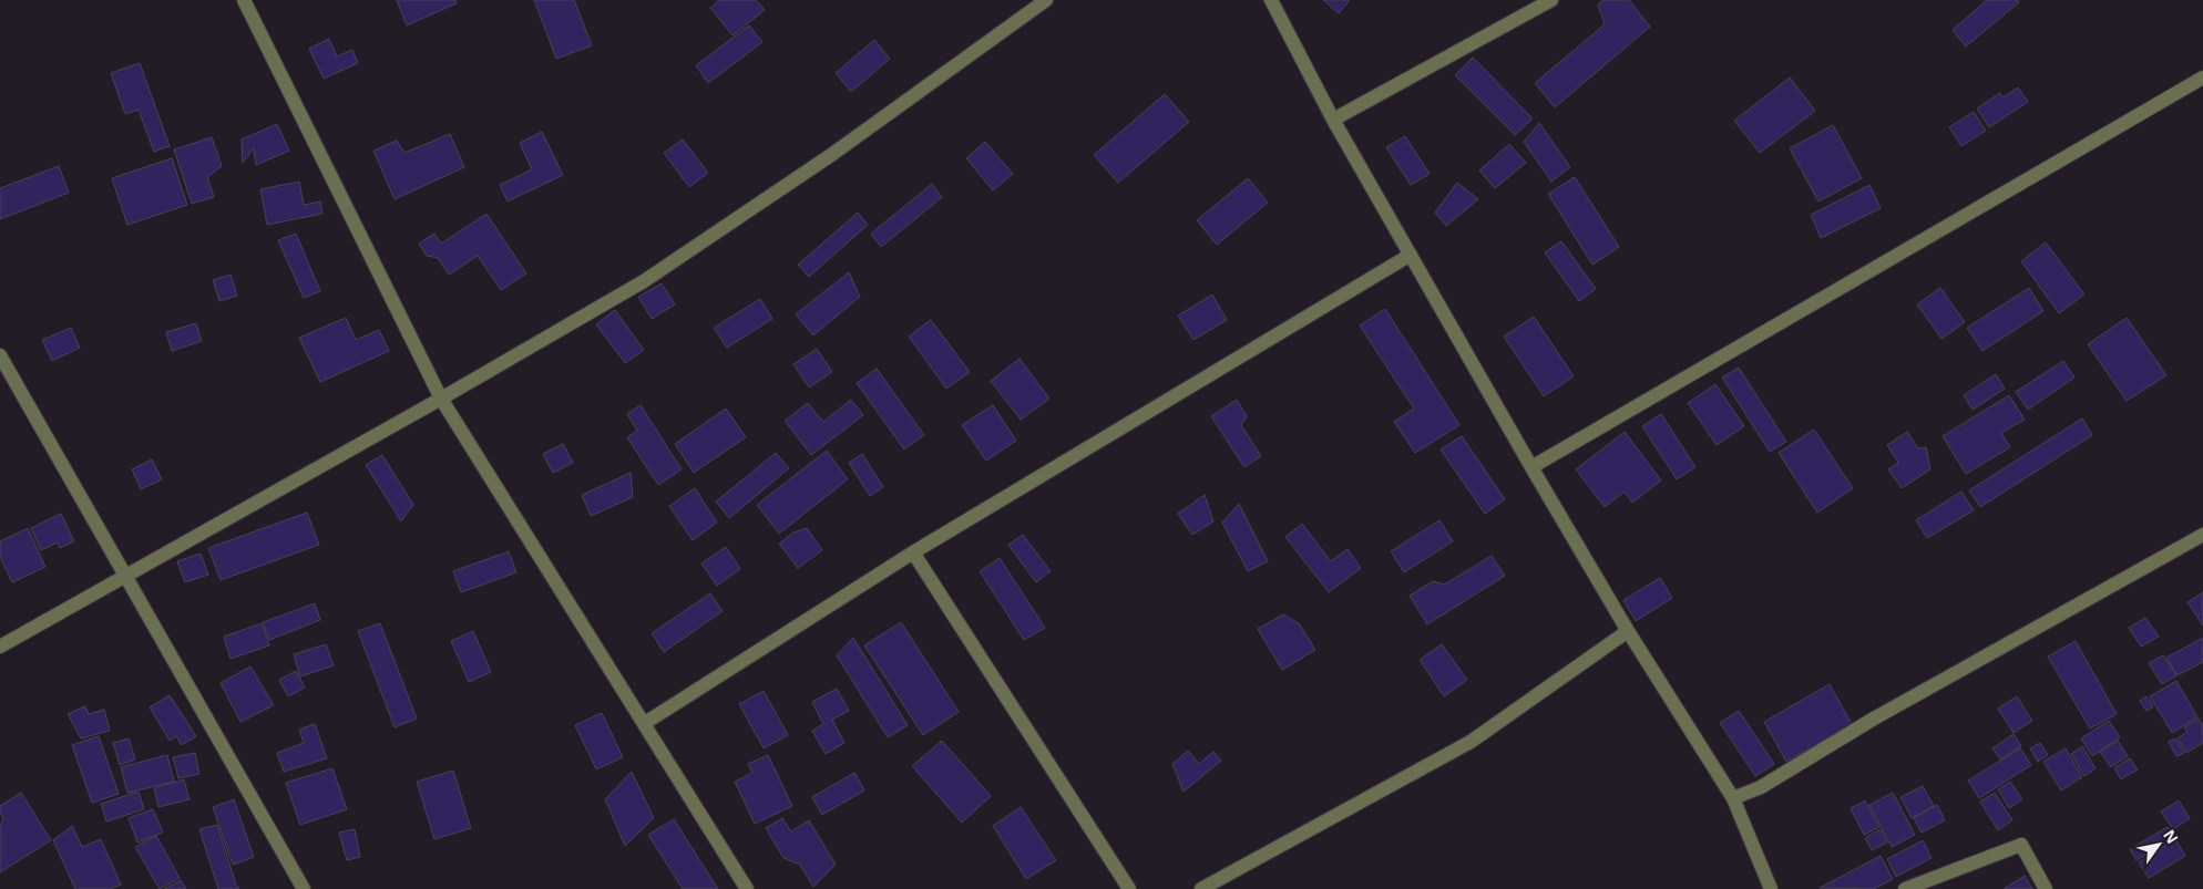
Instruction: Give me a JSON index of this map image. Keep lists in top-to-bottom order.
{
  "north": "top right"
}
